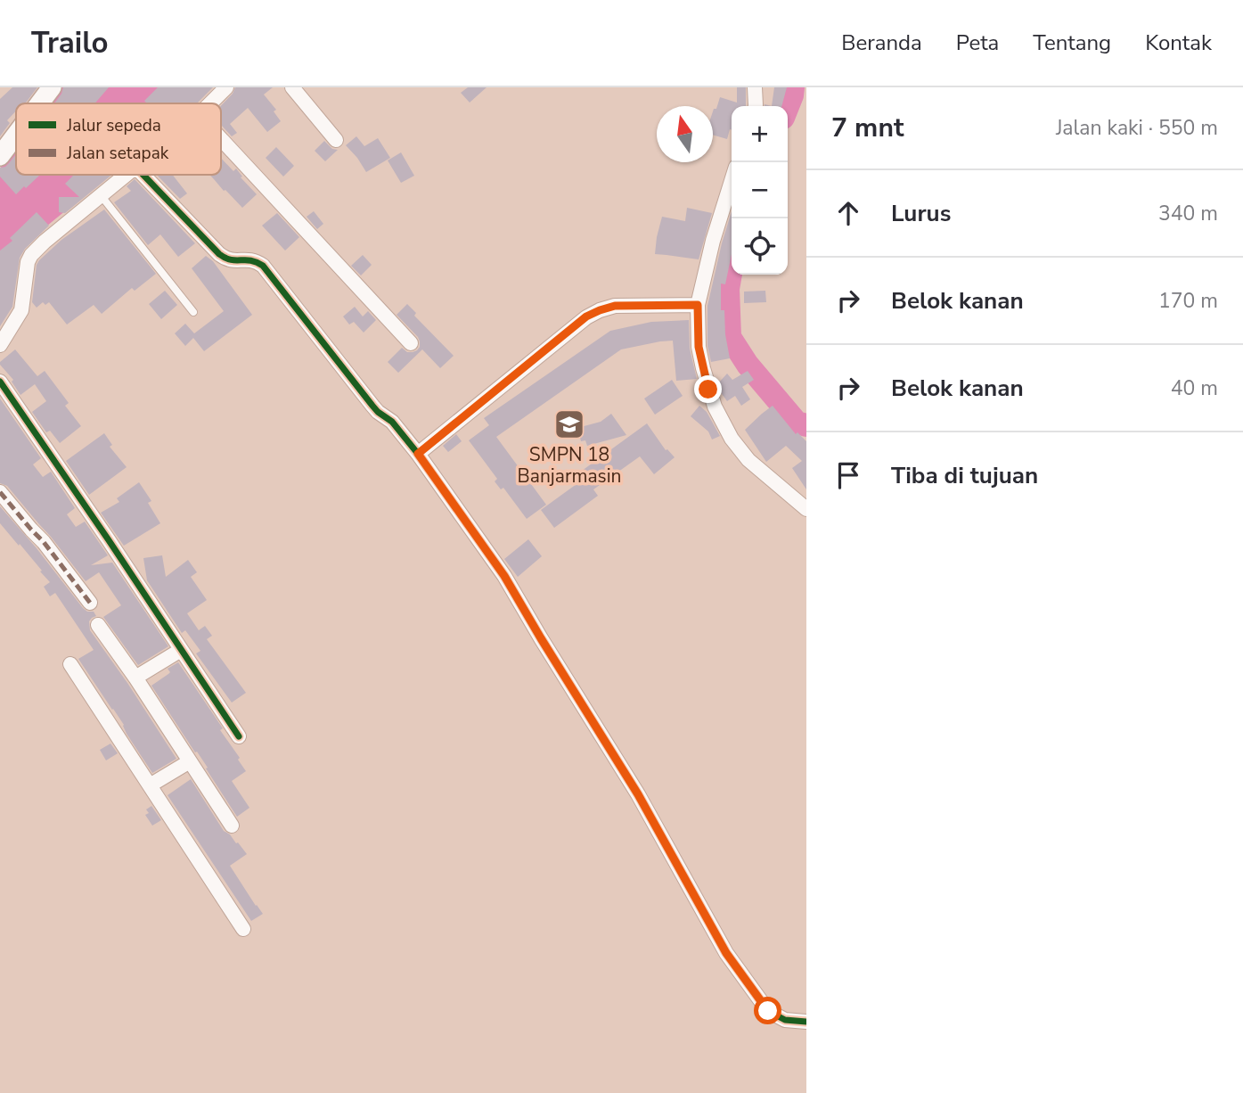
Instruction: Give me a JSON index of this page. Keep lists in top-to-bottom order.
{
  "places": {
    "school or university": ["SMPN 18 Banjarmasin"]
  },
  "legend": ["Jalur sepeda", "Jalan setapak"],
  "north": "top",
  "page": {
    "header": "Trailo",
    "nav": [
      "Beranda",
      "Peta",
      "Tentang",
      "Kontak"
    ],
    "heading": ["7 mnt", "Jalan kaki · 550 m"],
    "map_buttons": ["+", "−"],
    "list": [
      ["Lurus", "340 m"],
      ["Belok kanan", "170 m"],
      ["Belok kanan", "40 m"],
      "Tiba di tujuan"
    ]
  }
}
